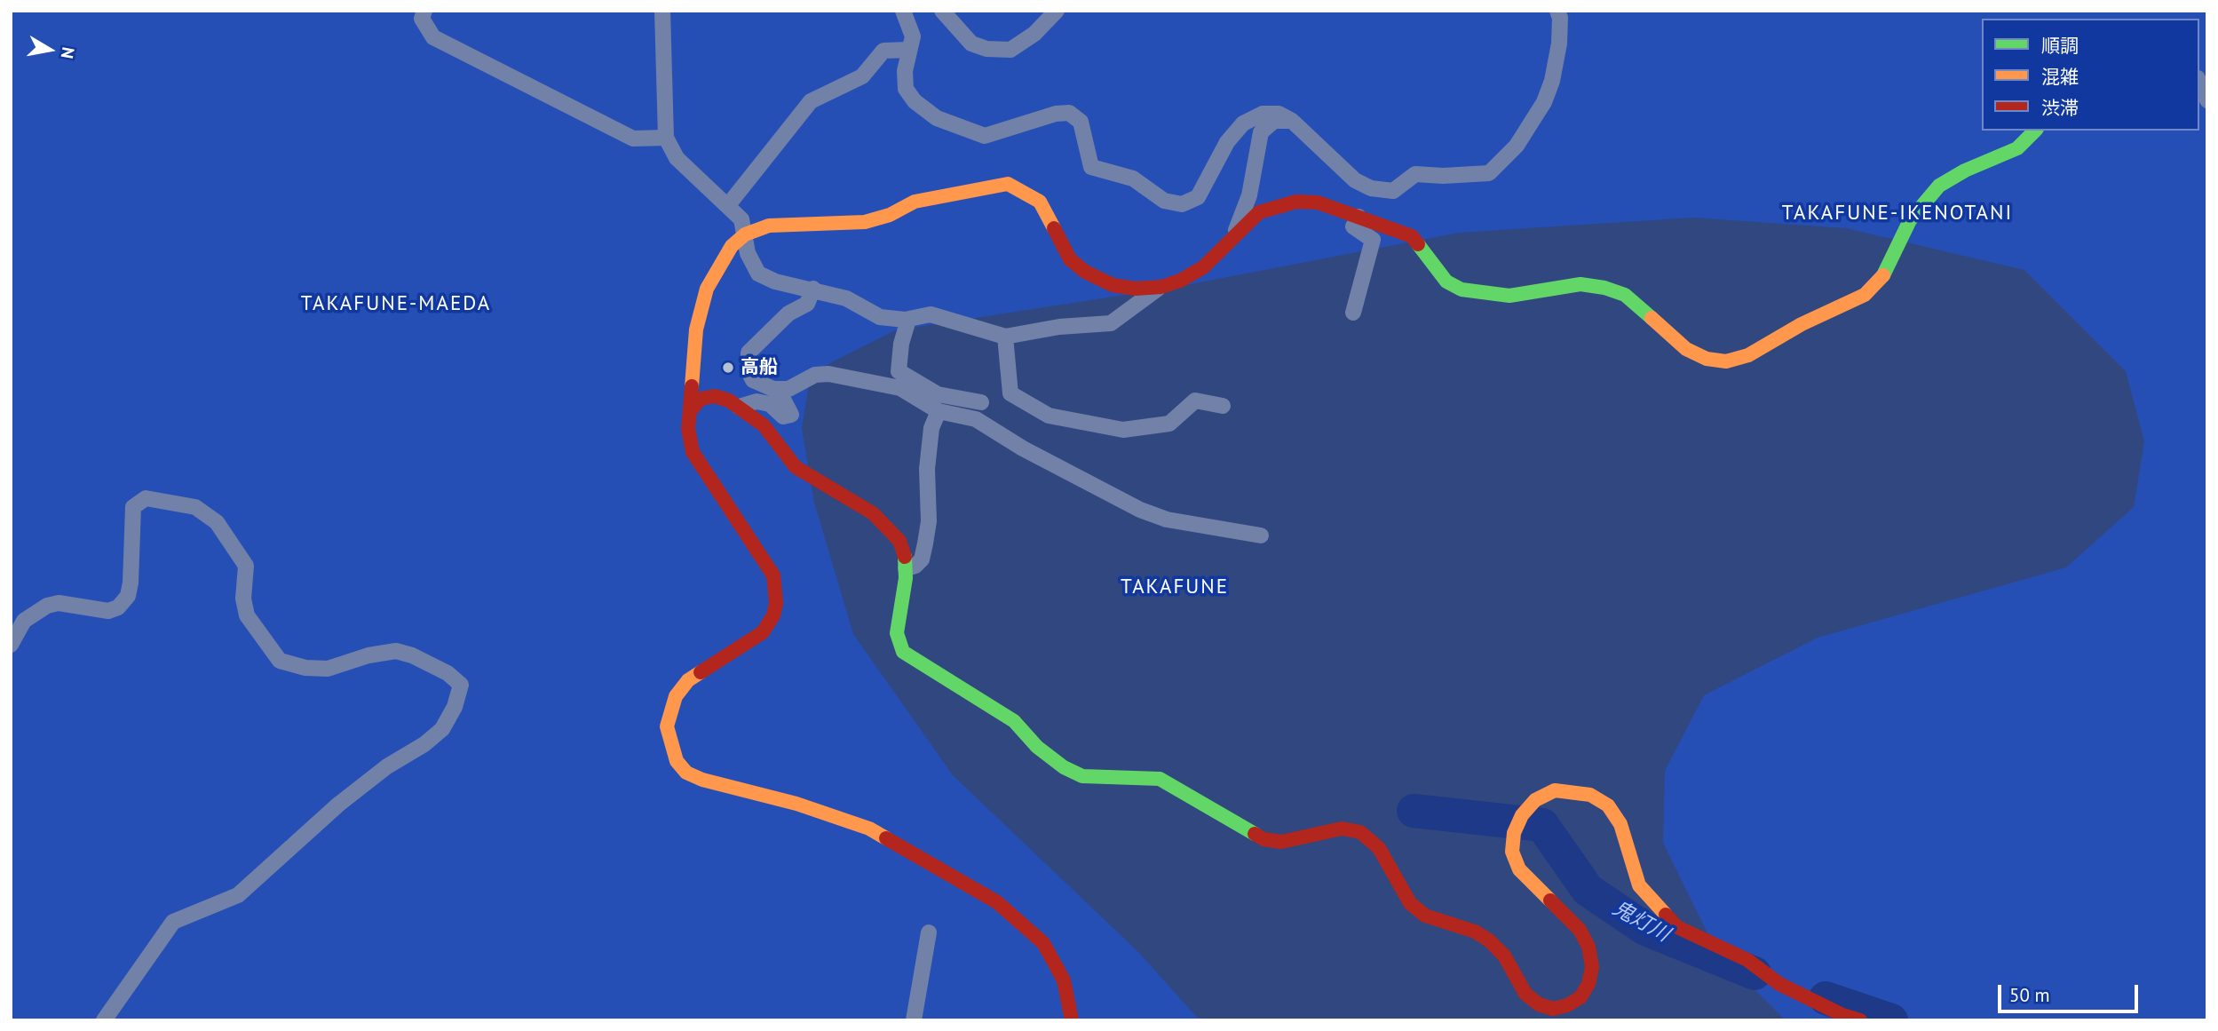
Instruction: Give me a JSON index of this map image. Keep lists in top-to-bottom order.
{
  "districts": ["TAKAFUNE-IKENOTANI", "TAKAFUNE-MAEDA", "TAKAFUNE"],
  "water": ["鬼灯川"],
  "places": ["高船"],
  "legend": ["順調", "混雑", "渋滞"],
  "scale_bar": "50 m",
  "north": "right"
}
